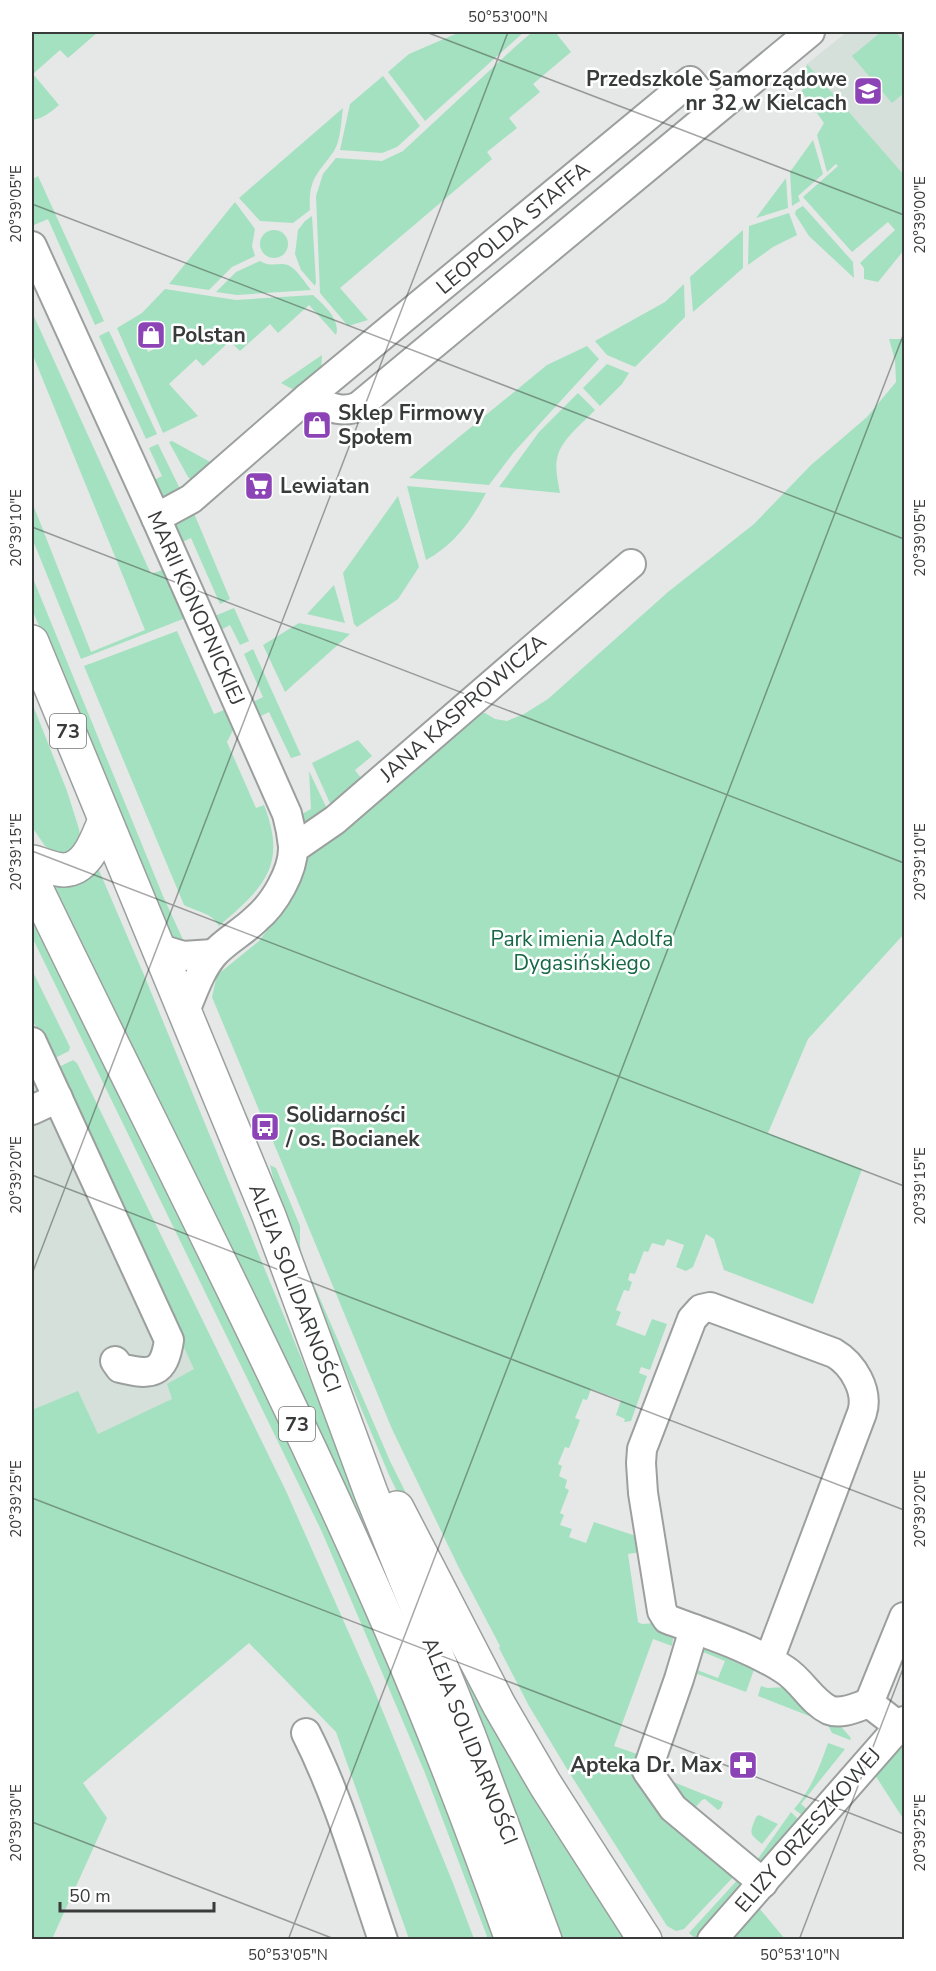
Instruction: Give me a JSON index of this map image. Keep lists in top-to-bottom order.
{
  "streets": {
    "main road": ["73", "ALEJA SOLIDARNOŚCI"],
    "street": [
      "LEOPOLDA STAFFA",
      "MARII KONOPNICKIEJ",
      "JANA KASPROWICZA",
      "ELIZY ORZESZKOWEJ"
    ]
  },
  "crossings": [
    ["LEOPOLDA STAFFA", "MARII KONOPNICKIEJ"],
    ["MARII KONOPNICKIEJ", "JANA KASPROWICZA"],
    ["MARII KONOPNICKIEJ", "ALEJA SOLIDARNOŚCI"]
  ],
  "parks": ["Park imienia Adolfa Dygasińskiego"],
  "places": {
    "school or university": ["Przedszkole Samorządowe nr 32 w Kielcach"],
    "shop": ["Polstan", "Sklep Firmowy Społem"],
    "supermarket": ["Lewiatan"],
    "bus stop": ["Solidarności / os. Bocianek"],
    "pharmacy": ["Apteka Dr. Max"]
  },
  "scale_bar": "50 m",
  "coordinates": [
    "50°53'00\"N",
    "20°39'05\"E",
    "20°39'00\"E",
    "20°39'10\"E",
    "20°39'15\"E",
    "20°39'20\"E",
    "20°39'25\"E",
    "20°39'30\"E",
    "50°53'05\"N",
    "50°53'10\"N"
  ]
}
